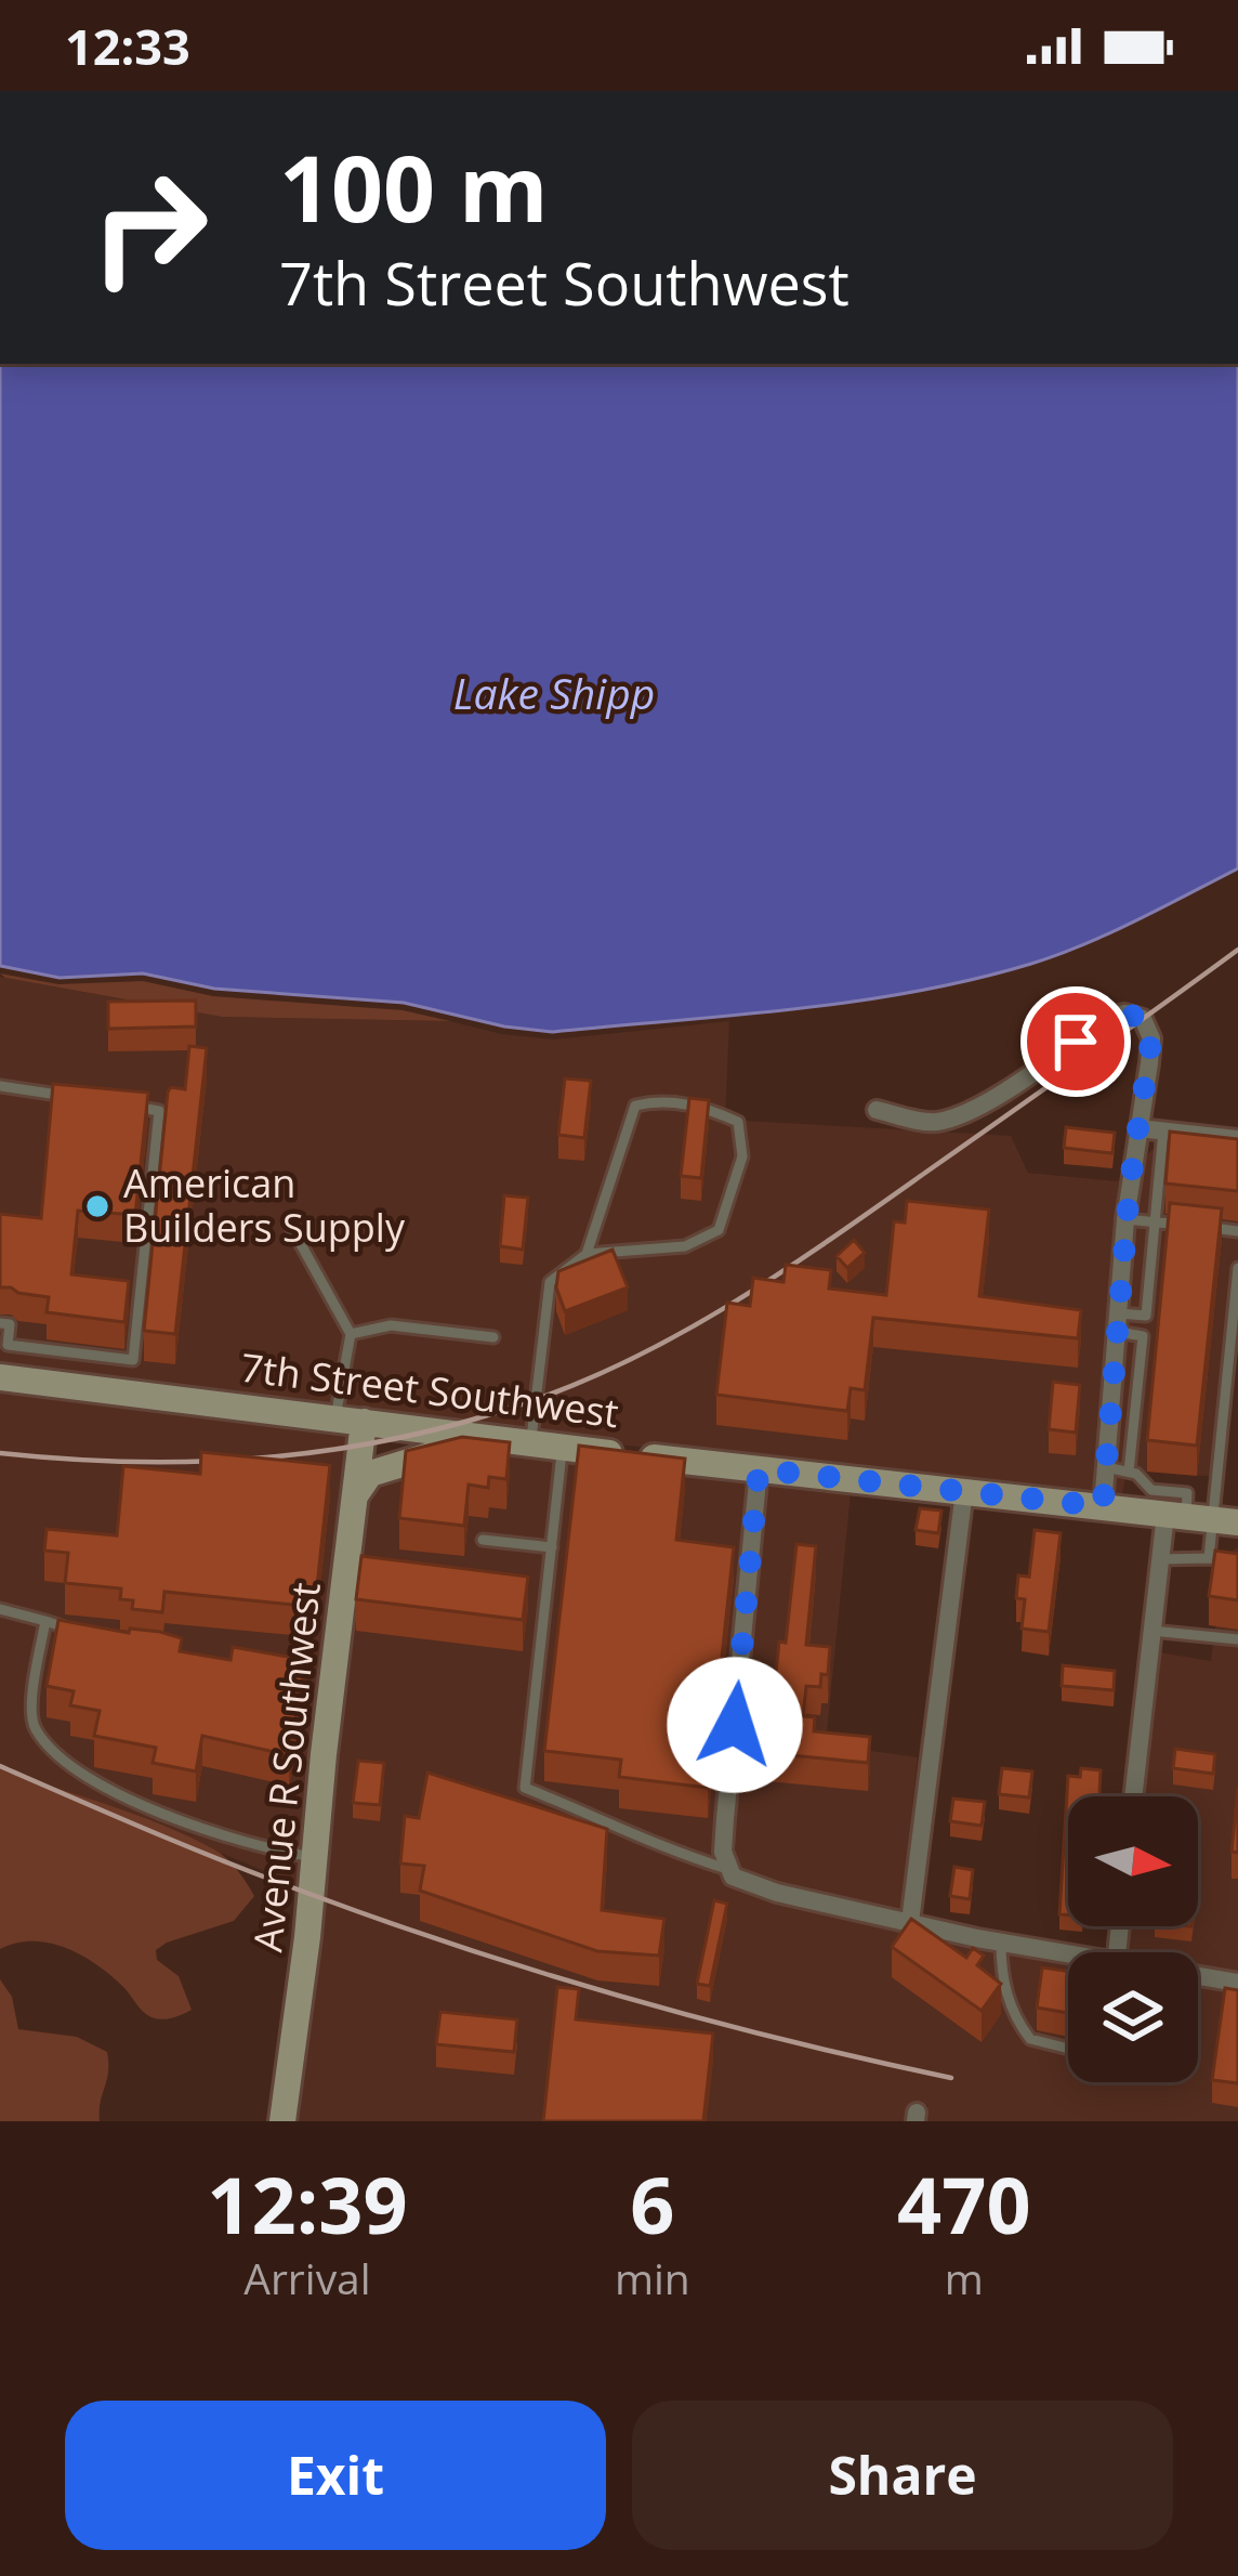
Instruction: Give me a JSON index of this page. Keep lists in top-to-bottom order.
{
  "streets": {
    "street": ["7th Street Southwest", "Avenue R Southwest"]
  },
  "crossings": [
    ["7th Street Southwest", "Avenue R Southwest"]
  ],
  "water": ["Lake Shipp"],
  "places": ["American Builders Supply"],
  "north": "right",
  "page": {
    "status": "12:33",
    "turn": ["100 m", "7th Street Southwest"],
    "eta": [
      "12:39",
      "Arrival",
      "6",
      "min",
      "470",
      "m"
    ],
    "buttons": ["Exit", "Share"]
  }
}
